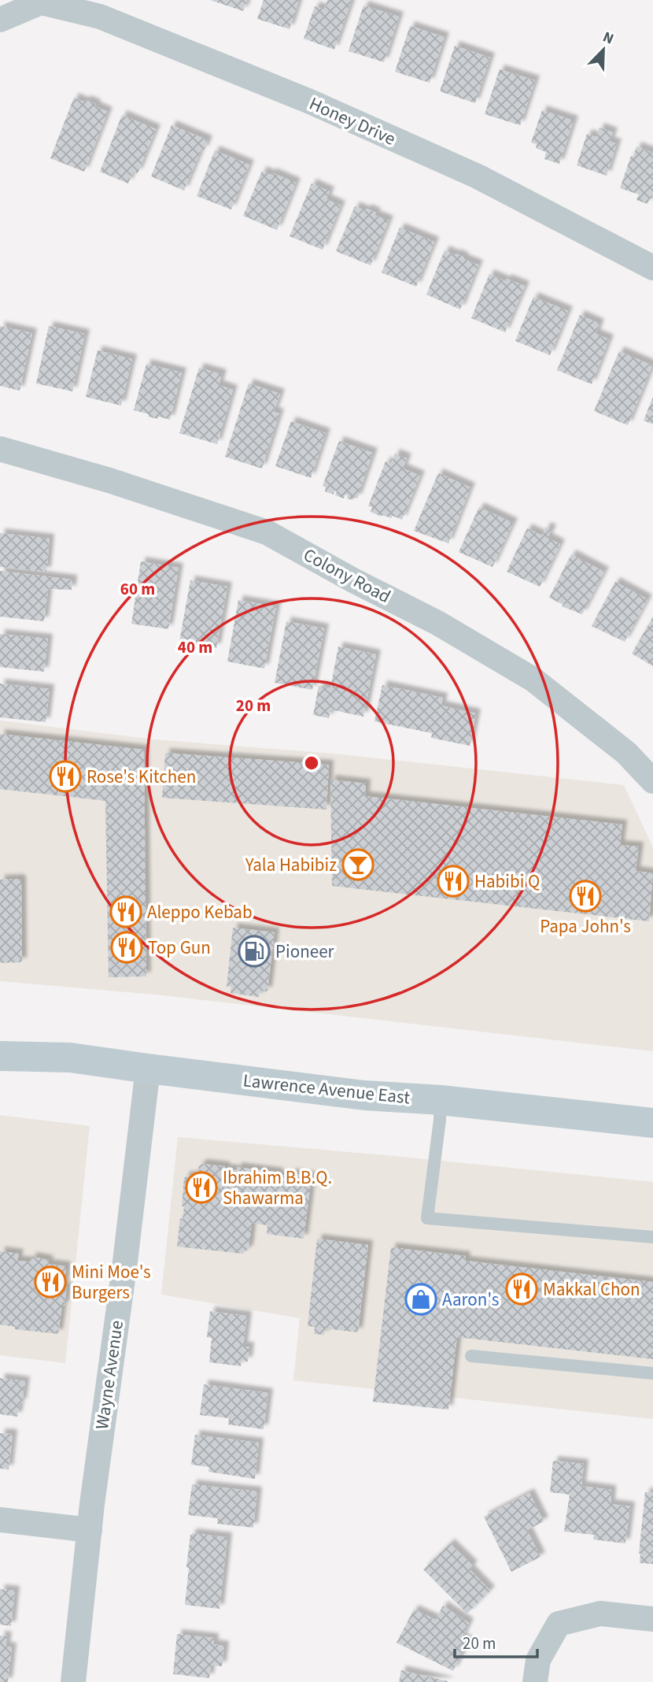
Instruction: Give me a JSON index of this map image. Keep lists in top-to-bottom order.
{
  "streets": {
    "main road": ["Lawrence Avenue East"],
    "street": ["Honey Drive", "Colony Road", "Wayne Avenue"]
  },
  "crossings": [
    ["Lawrence Avenue East", "Wayne Avenue"]
  ],
  "places": {
    "restaurant": [
      "Rose's Kitchen",
      "Habibi Q",
      "Papa John's",
      "Aleppo Kebab",
      "Top Gun",
      "Ibrahim B.B.Q. Shawarma",
      "Mini Moe's Burgers",
      "Makkal Chon"
    ],
    "bar": ["Yala Habibiz"],
    "fuel station": ["Pioneer"],
    "shop": ["Aaron's"]
  },
  "scale_bar": "20 m",
  "north": "top right",
  "rings": ["60 m", "40 m", "20 m"]
}
